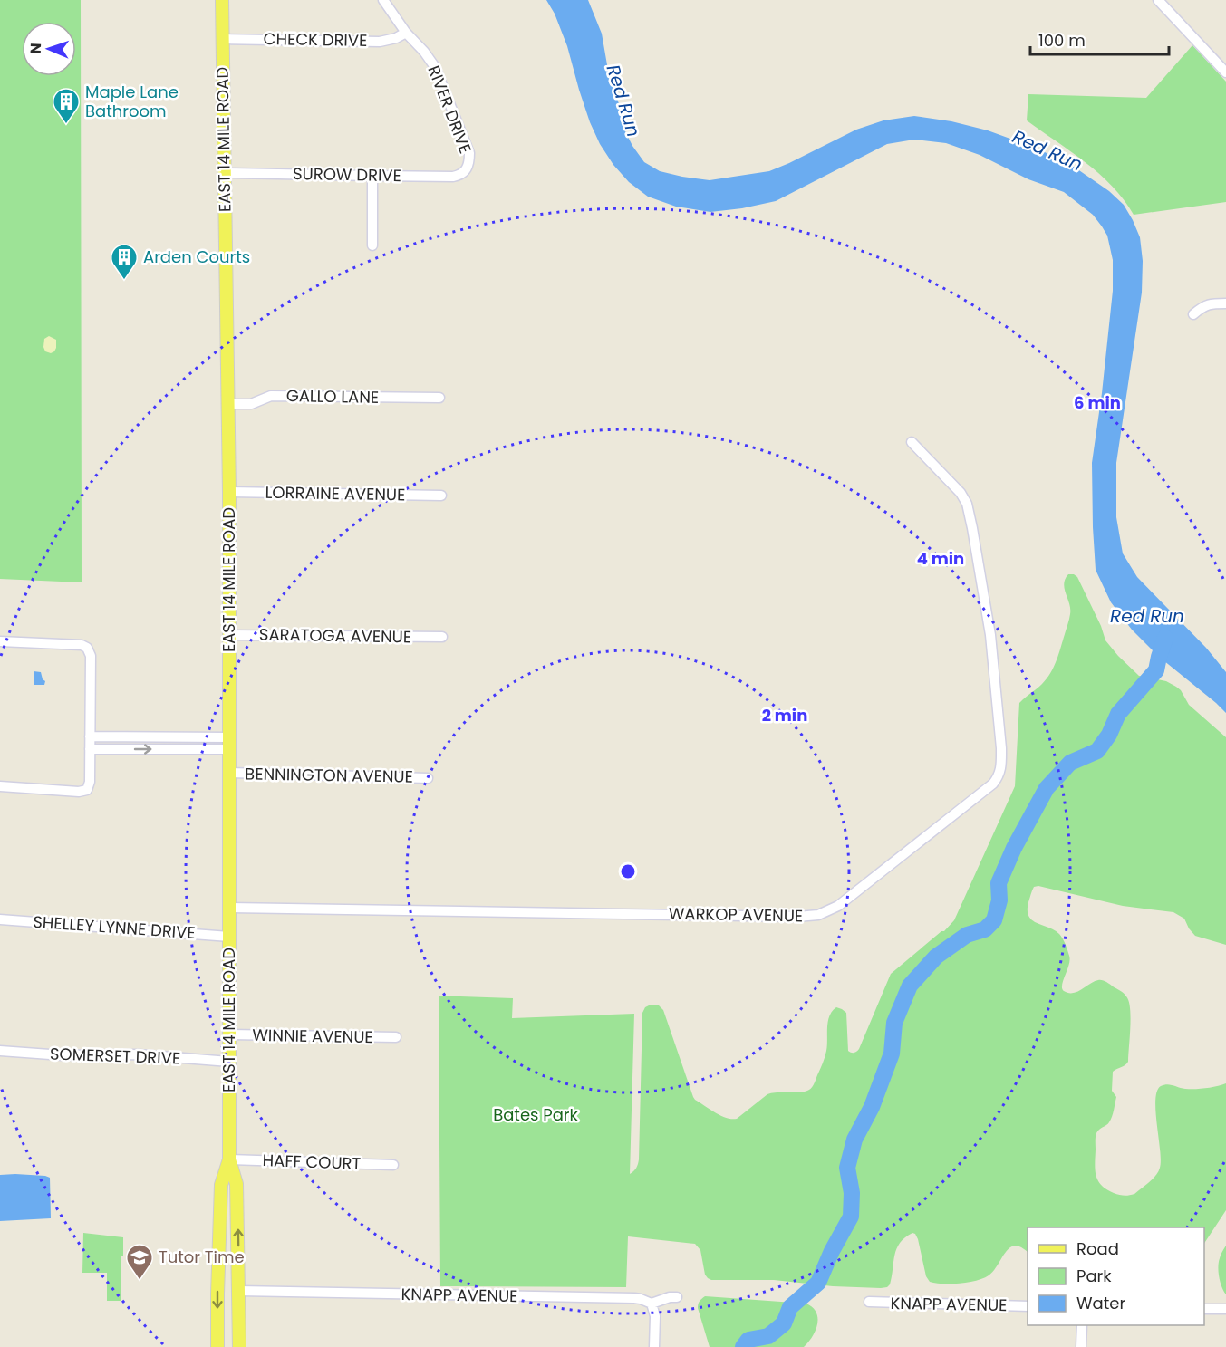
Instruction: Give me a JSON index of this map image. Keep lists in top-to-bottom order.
{
  "streets": {
    "main road": ["EAST 14 MILE ROAD"],
    "street": [
      "CHECK DRIVE",
      "RIVER DRIVE",
      "SUROW DRIVE",
      "GALLO LANE",
      "LORRAINE AVENUE",
      "SARATOGA AVENUE",
      "BENNINGTON AVENUE",
      "WARKOP AVENUE",
      "SHELLEY LYNNE DRIVE",
      "WINNIE AVENUE",
      "SOMERSET DRIVE",
      "HAFF COURT",
      "KNAPP AVENUE"
    ]
  },
  "crossings": [
    ["CHECK DRIVE", "RIVER DRIVE"],
    ["CHECK DRIVE", "EAST 14 MILE ROAD"],
    ["RIVER DRIVE", "SUROW DRIVE"],
    ["EAST 14 MILE ROAD", "SUROW DRIVE"],
    ["EAST 14 MILE ROAD", "GALLO LANE"],
    ["EAST 14 MILE ROAD", "LORRAINE AVENUE"],
    ["EAST 14 MILE ROAD", "SARATOGA AVENUE"],
    ["EAST 14 MILE ROAD", "BENNINGTON AVENUE"],
    ["EAST 14 MILE ROAD", "WARKOP AVENUE"],
    ["EAST 14 MILE ROAD", "SHELLEY LYNNE DRIVE"],
    ["EAST 14 MILE ROAD", "WINNIE AVENUE"],
    ["EAST 14 MILE ROAD", "SOMERSET DRIVE"],
    ["EAST 14 MILE ROAD", "HAFF COURT"],
    ["EAST 14 MILE ROAD", "KNAPP AVENUE"]
  ],
  "water": ["Red Run"],
  "parks": ["Bates Park"],
  "places": {
    "building": ["Maple Lane Bathroom", "Arden Courts"],
    "school or university": ["Tutor Time"]
  },
  "legend": ["Road", "Park", "Water"],
  "scale_bar": "100 m",
  "north": "left",
  "rings": ["6 min", "4 min", "2 min"]
}
